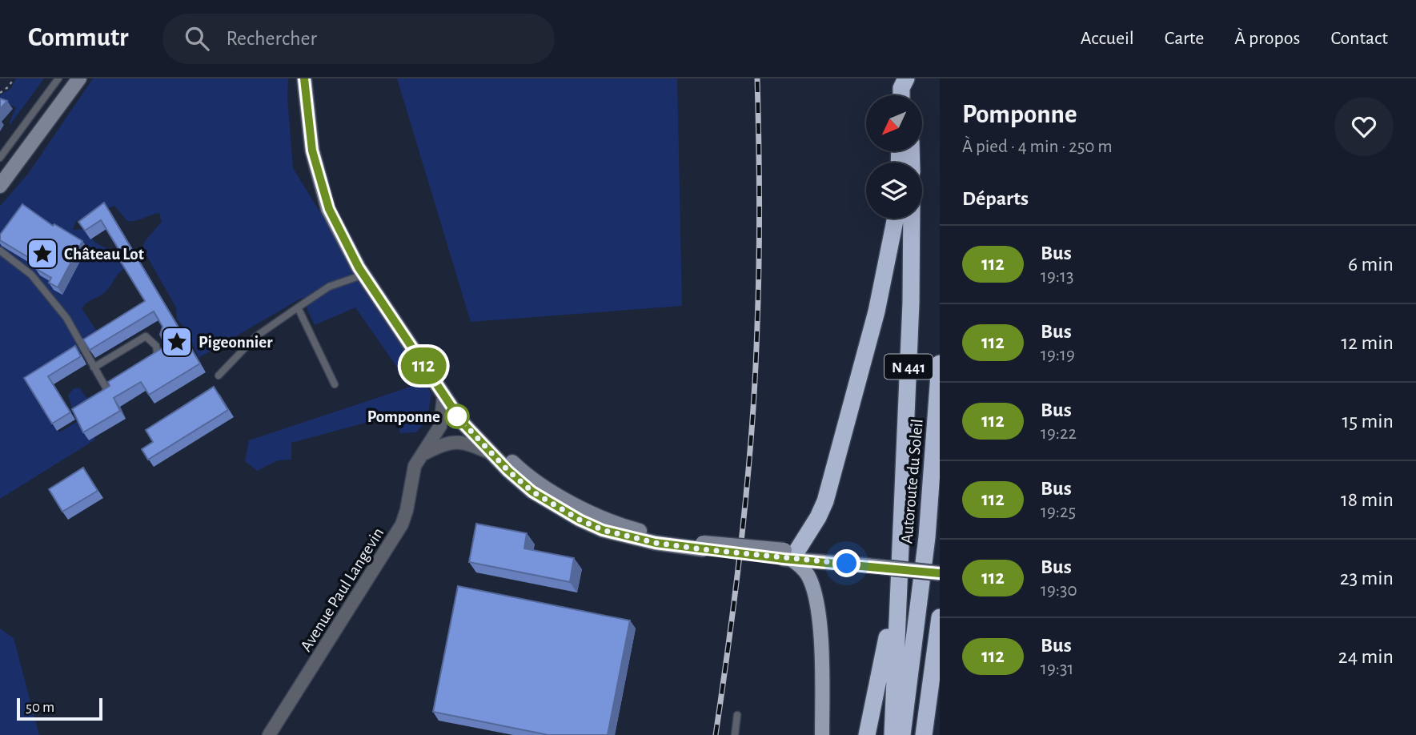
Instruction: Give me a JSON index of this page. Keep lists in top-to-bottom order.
{
  "streets": {
    "highway": ["N 441", "Autoroute du Soleil"],
    "street": ["Avenue Paul Langevin"]
  },
  "places": {
    "place": ["Château Lot", "Pigeonnier"],
    "other": ["Pomponne"]
  },
  "lines": ["bus line 112"],
  "scale_bar": "50 m",
  "north": "bottom left",
  "page": {
    "header": "Commutr",
    "search": "Rechercher",
    "nav": [
      "Accueil",
      "Carte",
      "À propos",
      "Contact"
    ],
    "on_map": "112",
    "heading": [
      ["Pomponne", "À pied · 4 min · 250 m"],
      "Départs"
    ],
    "list": [
      {
        "mark": "112",
        "name": "Bus",
        "note": "19:13",
        "value": "6 min"
      },
      {
        "mark": "112",
        "name": "Bus",
        "note": "19:19",
        "value": "12 min"
      },
      {
        "mark": "112",
        "name": "Bus",
        "note": "19:22",
        "value": "15 min"
      },
      {
        "mark": "112",
        "name": "Bus",
        "note": "19:25",
        "value": "18 min"
      },
      {
        "mark": "112",
        "name": "Bus",
        "note": "19:30",
        "value": "23 min"
      },
      {
        "mark": "112",
        "name": "Bus",
        "note": "19:31",
        "value": "24 min"
      }
    ],
    "scale": "50 m"
  }
}
